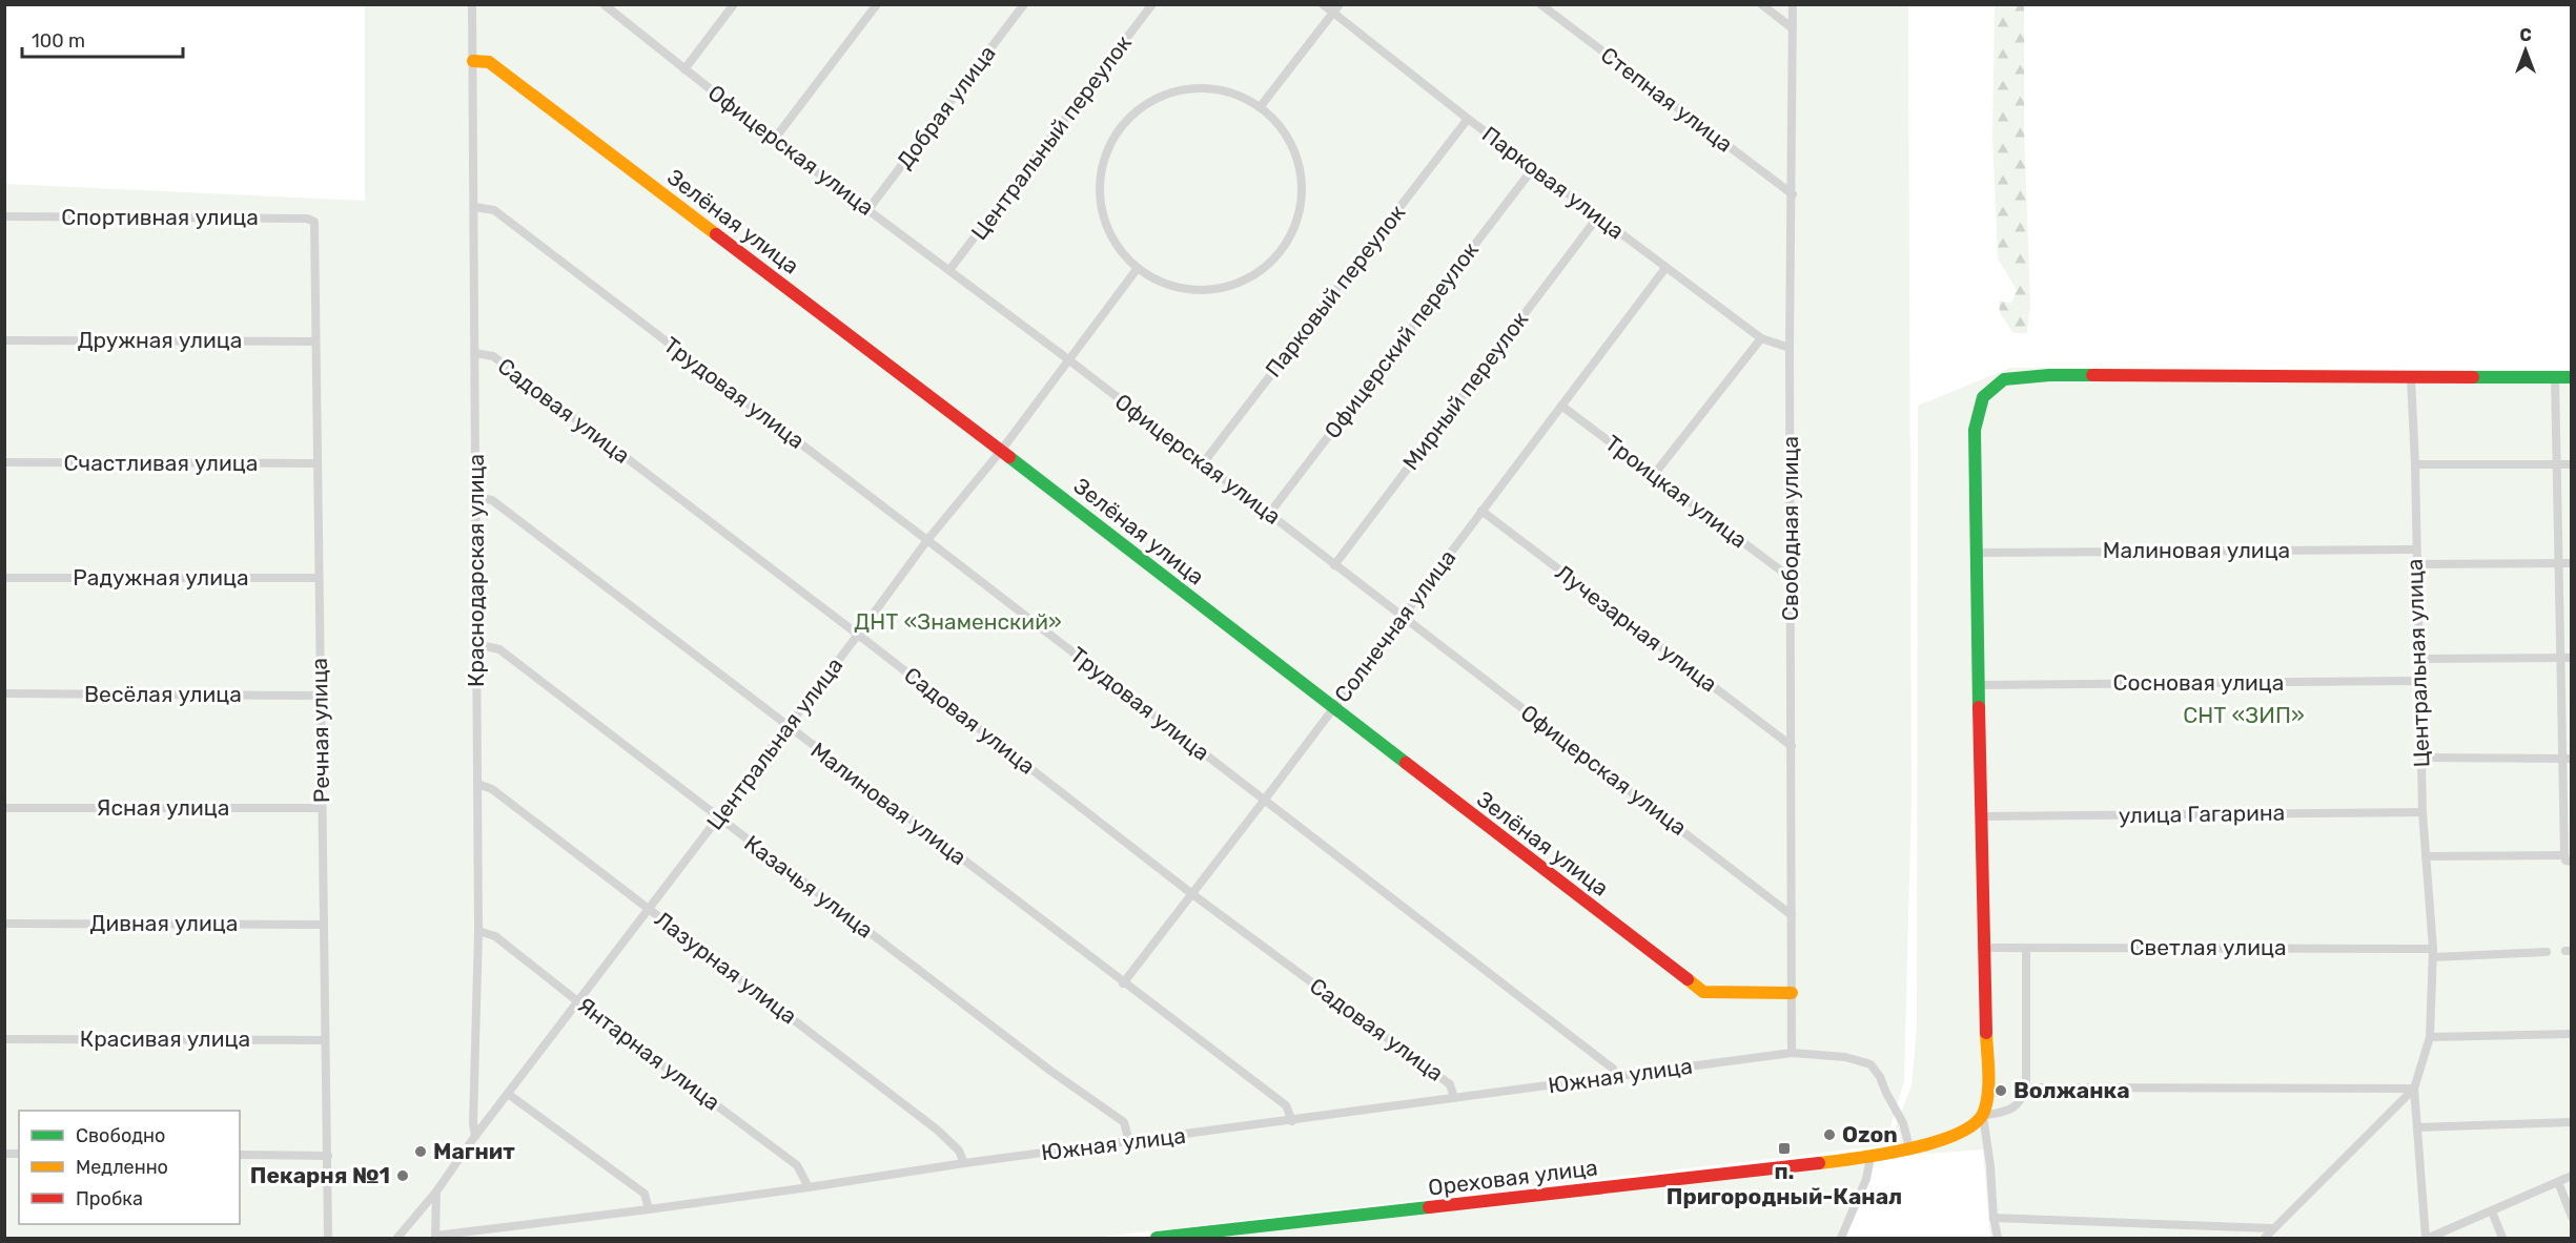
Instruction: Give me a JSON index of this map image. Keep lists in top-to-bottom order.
{
  "streets": {
    "street": [
      "Степная улица",
      "Добрая улица",
      "Центральный переулок",
      "Офицерская улица",
      "Парковая улица",
      "Спортивная улица",
      "Зелёная улица",
      "Парковый переулок",
      "Дружная улица",
      "Офицерский переулок",
      "Мирный переулок",
      "Трудовая улица",
      "Садовая улица",
      "Счастливая улица",
      "Троицкая улица",
      "Свободная улица",
      "Малиновая улица",
      "Краснодарская улица",
      "Радужная улица",
      "Солнечная улица",
      "Лучезарная улица",
      "Центральная улица",
      "Сосновая улица",
      "Весёлая улица",
      "Речная улица",
      "Ясная улица",
      "улица Гагарина",
      "Казачья улица",
      "Дивная улица",
      "Светлая улица",
      "Лазурная улица",
      "Красивая улица",
      "Янтарная улица",
      "Южная улица",
      "Ореховая улица"
    ]
  },
  "crossings": [
    ["Степная улица", "Свободная улица"],
    ["Добрая улица", "Офицерская улица"],
    ["Центральный переулок", "Офицерская улица"],
    ["Офицерская улица", "Парковый переулок"],
    ["Офицерская улица", "Офицерский переулок"],
    ["Офицерская улица", "Мирный переулок"],
    ["Офицерская улица", "Свободная улица"],
    ["Офицерская улица", "Солнечная улица"],
    ["Офицерская улица", "Центральная улица"],
    ["Парковая улица", "Парковый переулок"],
    ["Парковая улица", "Офицерский переулок"],
    ["Парковая улица", "Мирный переулок"],
    ["Парковая улица", "Свободная улица"],
    ["Парковая улица", "Солнечная улица"],
    ["Спортивная улица", "Речная улица"],
    ["Зелёная улица", "Свободная улица"],
    ["Зелёная улица", "Краснодарская улица"],
    ["Зелёная улица", "Солнечная улица"],
    ["Зелёная улица", "Центральная улица"],
    ["Дружная улица", "Речная улица"],
    ["Трудовая улица", "Краснодарская улица"],
    ["Трудовая улица", "Солнечная улица"],
    ["Трудовая улица", "Центральная улица"],
    ["Трудовая улица", "Южная улица"],
    ["Садовая улица", "Краснодарская улица"],
    ["Садовая улица", "Солнечная улица"],
    ["Садовая улица", "Центральная улица"],
    ["Садовая улица", "Южная улица"],
    ["Счастливая улица", "Речная улица"],
    ["Троицкая улица", "Свободная улица"],
    ["Троицкая улица", "Солнечная улица"],
    ["Свободная улица", "Лучезарная улица"],
    ["Свободная улица", "Южная улица"],
    ["Малиновая улица", "Краснодарская улица"],
    ["Малиновая улица", "Солнечная улица"],
    ["Малиновая улица", "Центральная улица"],
    ["Малиновая улица", "Южная улица"],
    ["Краснодарская улица", "Центральная улица"],
    ["Краснодарская улица", "Казачья улица"],
    ["Краснодарская улица", "Лазурная улица"],
    ["Краснодарская улица", "Янтарная улица"],
    ["Радужная улица", "Речная улица"],
    ["Солнечная улица", "Лучезарная улица"],
    ["Центральная улица", "Сосновая улица"],
    ["Центральная улица", "улица Гагарина"],
    ["Центральная улица", "Казачья улица"],
    ["Центральная улица", "Светлая улица"],
    ["Центральная улица", "Лазурная улица"],
    ["Центральная улица", "Янтарная улица"],
    ["Весёлая улица", "Речная улица"],
    ["Речная улица", "Ясная улица"],
    ["Речная улица", "Дивная улица"],
    ["Речная улица", "Красивая улица"],
    ["Казачья улица", "Южная улица"],
    ["Лазурная улица", "Южная улица"],
    ["Янтарная улица", "Южная улица"],
    ["Южная улица", "Ореховая улица"]
  ],
  "parks": ["ДНТ «Знаменский»", "СНТ «ЗИП»"],
  "places": {
    "other": [
      "Волжанка",
      "Ozon",
      "Магнит",
      "Пекарня №1"
    ],
    "transit": ["п. Пригородный-Канал"]
  },
  "legend": ["Свободно", "Медленно", "Пробка"],
  "scale_bar": "100 m",
  "north": "top"
}
